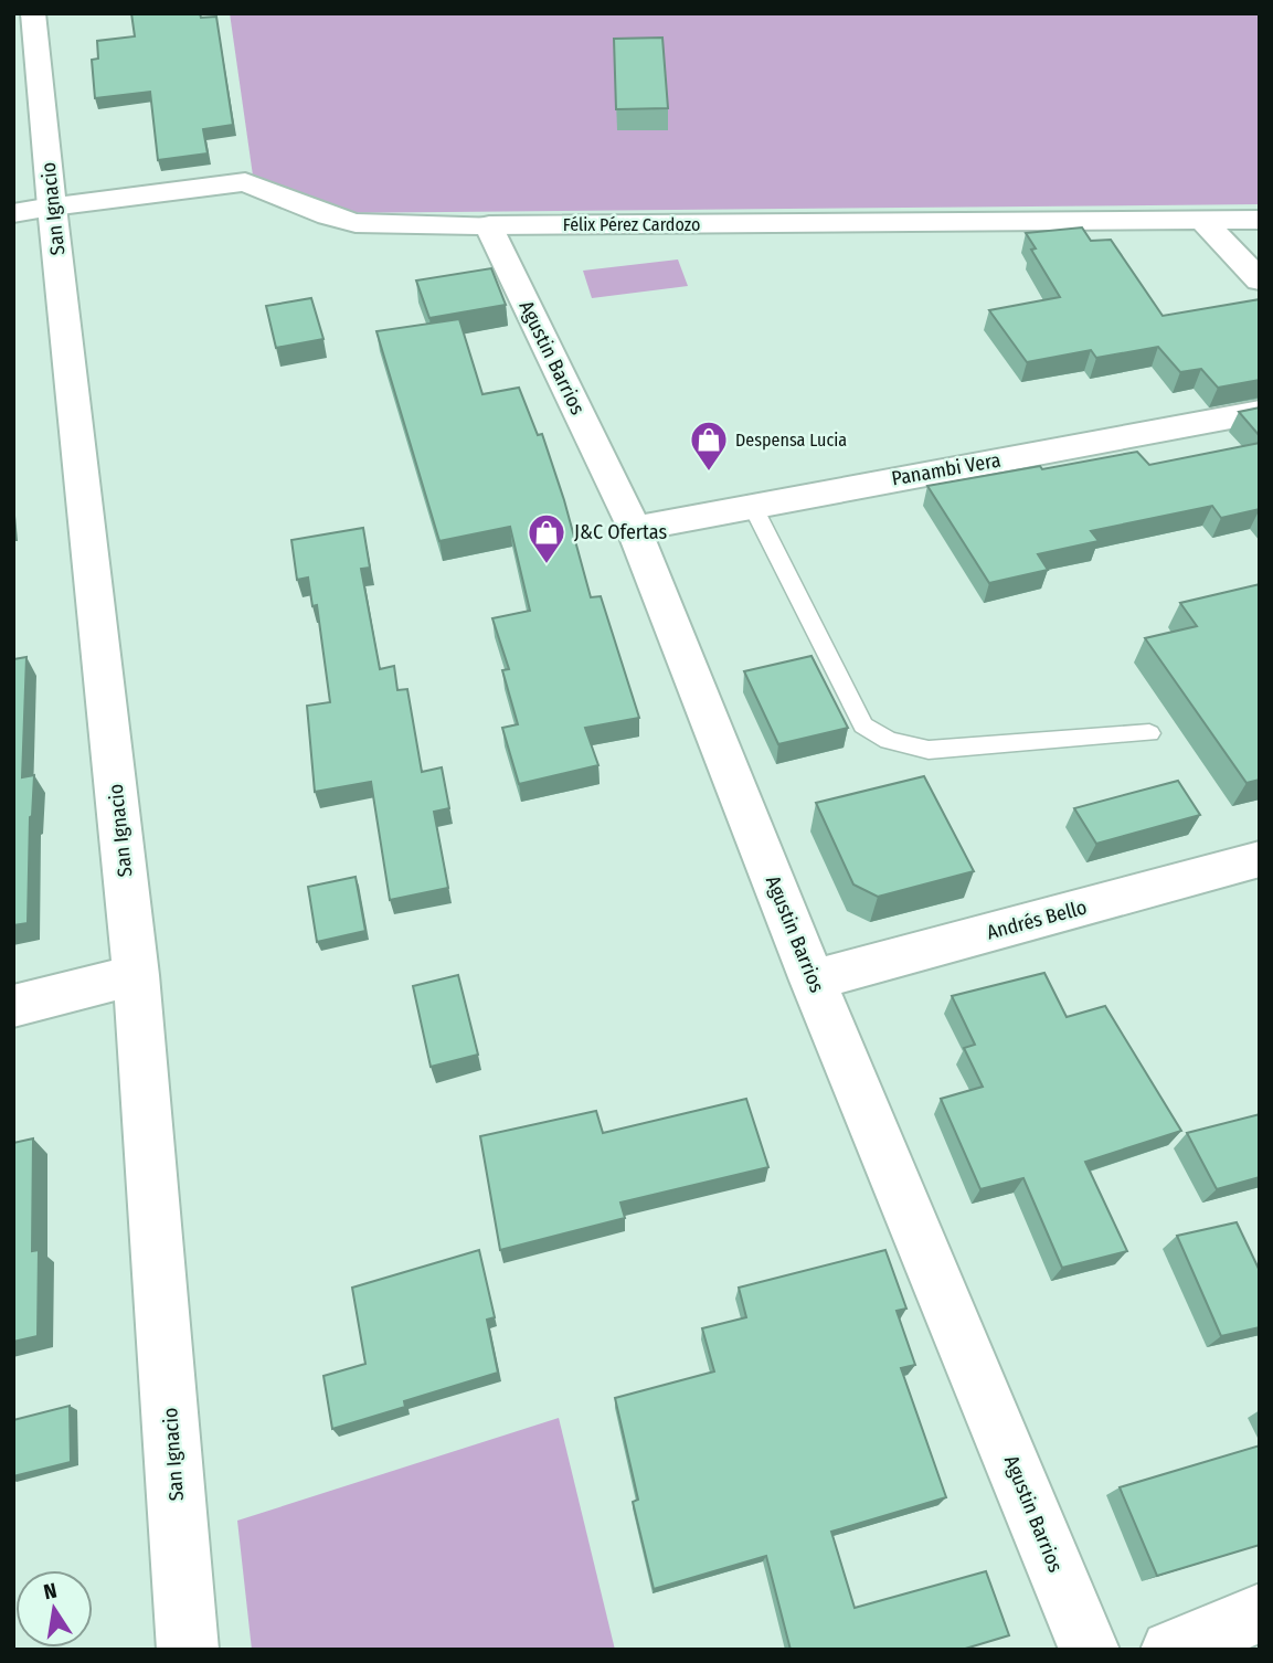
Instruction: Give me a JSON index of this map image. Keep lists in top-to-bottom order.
{
  "streets": {
    "street": [
      "San Ignacio",
      "Félix Pérez Cardozo",
      "Agustin Barrios",
      "Panambi Vera",
      "Andrés Bello"
    ]
  },
  "crossings": [
    ["San Ignacio", "Félix Pérez Cardozo"],
    ["Félix Pérez Cardozo", "Agustin Barrios"],
    ["Agustin Barrios", "Panambi Vera"],
    ["Agustin Barrios", "Andrés Bello"]
  ],
  "places": {
    "shop": ["Despensa Lucia", "J&C Ofertas"]
  },
  "north": "top"
}
